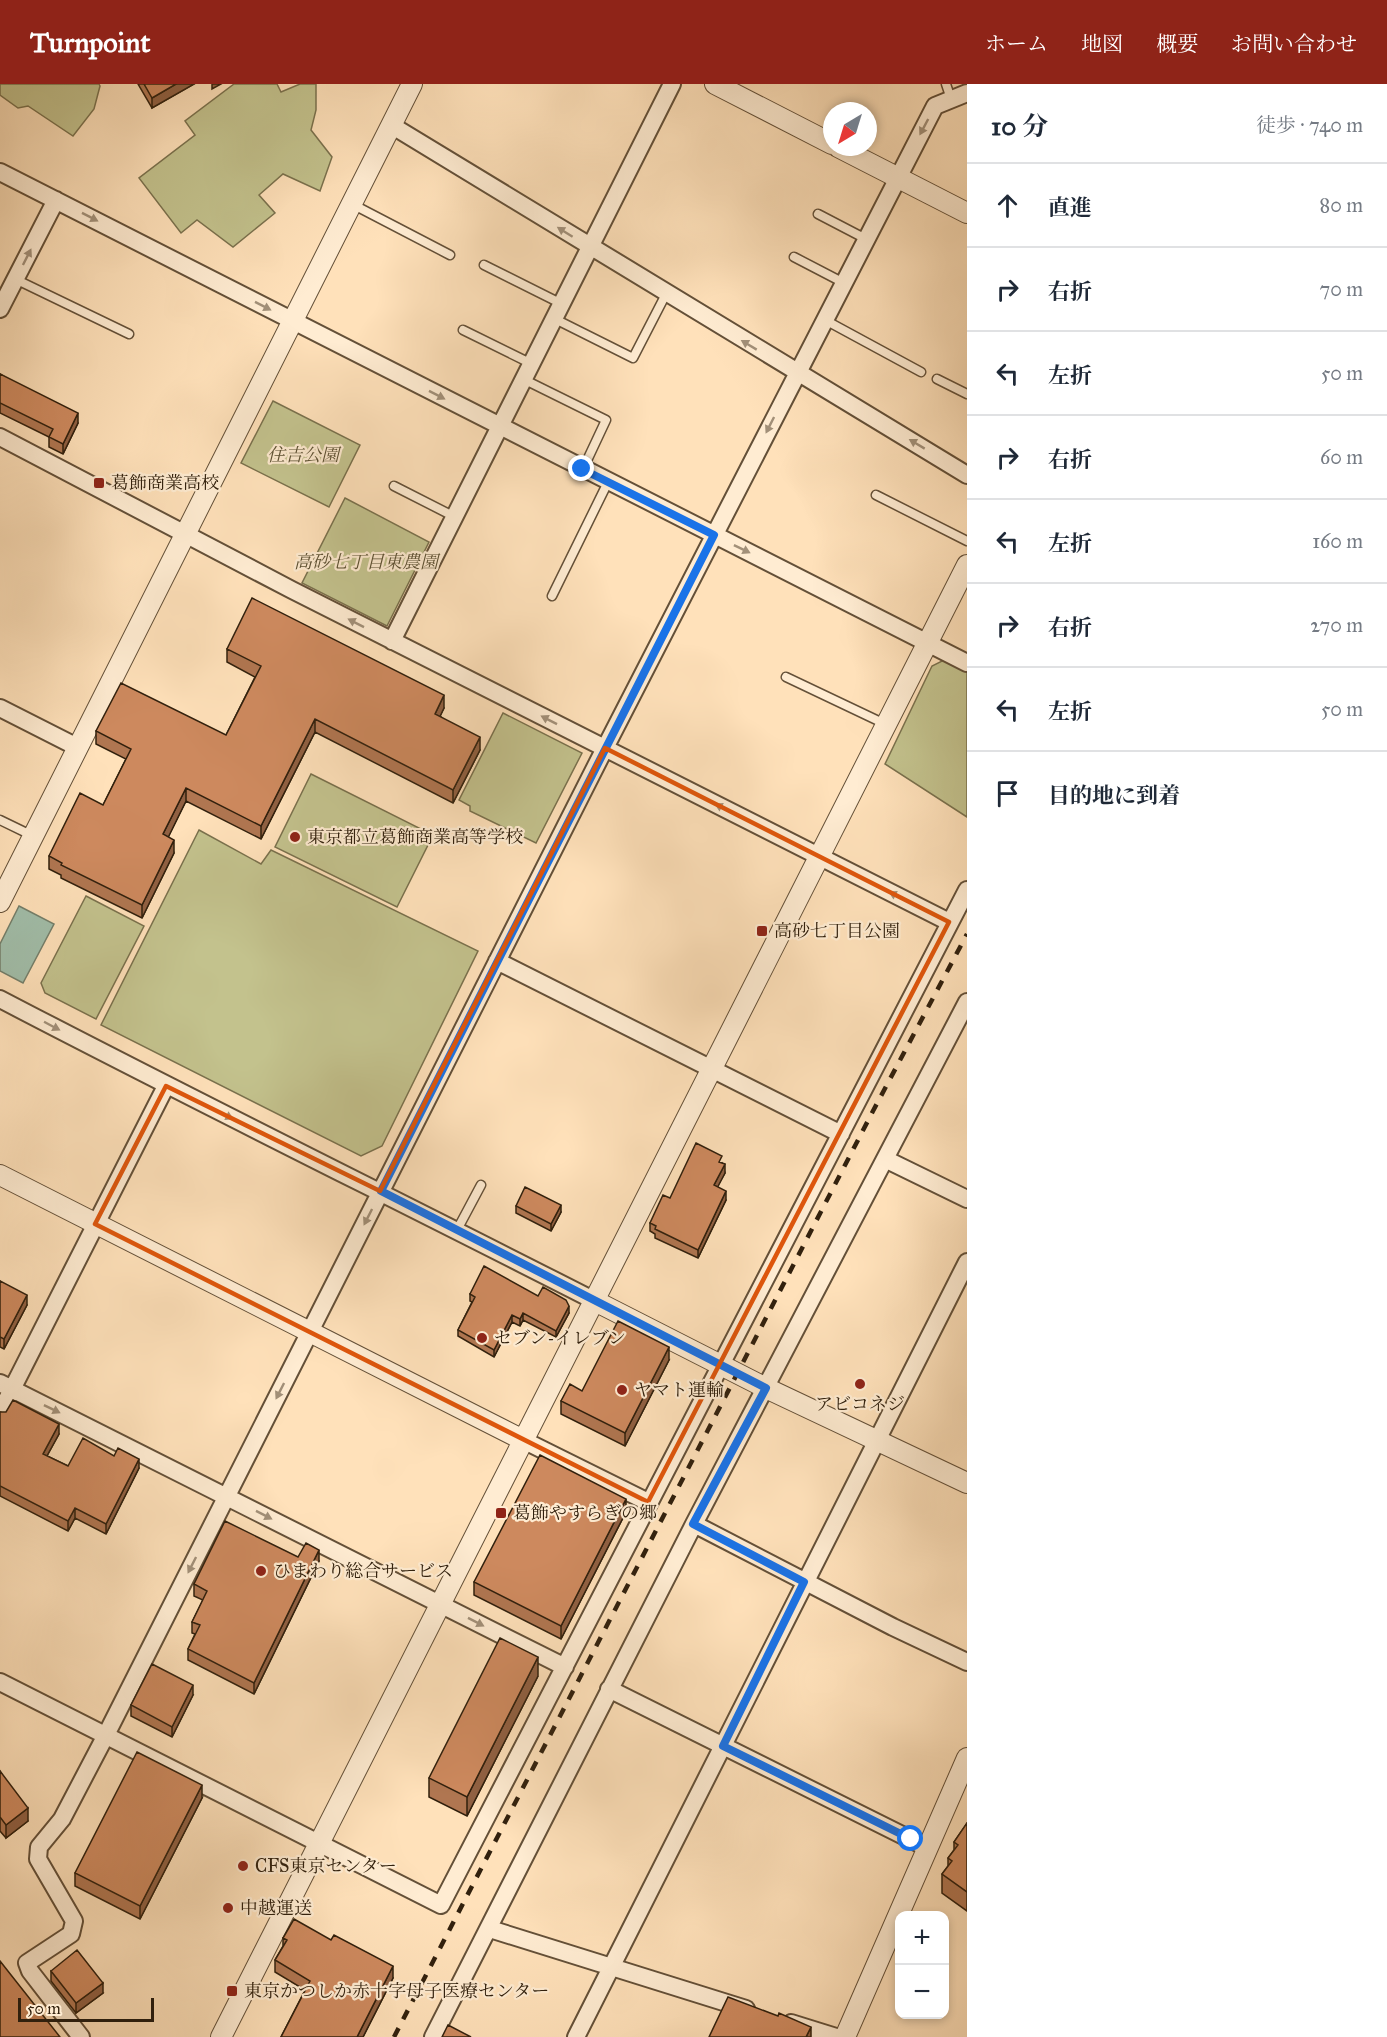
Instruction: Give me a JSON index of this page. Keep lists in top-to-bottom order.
{
  "parks": ["住吉公園", "高砂七丁目東農園"],
  "places": {
    "transit": [
      "葛飾商業高校",
      "高砂七丁目公園",
      "葛飾やすらぎの郷",
      "東京かつしか赤十字母子医療センター"
    ],
    "other": [
      "東京都立葛飾商業高等学校",
      "セブン-イレブン",
      "アビコネジ",
      "ヤマト運輸",
      "ひまわり総合サービス",
      "CFS東京センター",
      "中越運送"
    ]
  },
  "scale_bar": "50 m",
  "north": "bottom left",
  "page": {
    "header": "Turnpoint",
    "nav": [
      "ホーム",
      "地図",
      "概要",
      "お問い合わせ"
    ],
    "heading": ["10 分", "徒歩 · 740 m"],
    "list": [
      ["直進", "80 m"],
      ["右折", "70 m"],
      ["左折", "50 m"],
      ["右折", "60 m"],
      ["左折", "160 m"],
      ["右折", "270 m"],
      ["左折", "50 m"],
      "目的地に到着"
    ],
    "map_buttons": ["+", "−"],
    "scale": "50 m"
  }
}
